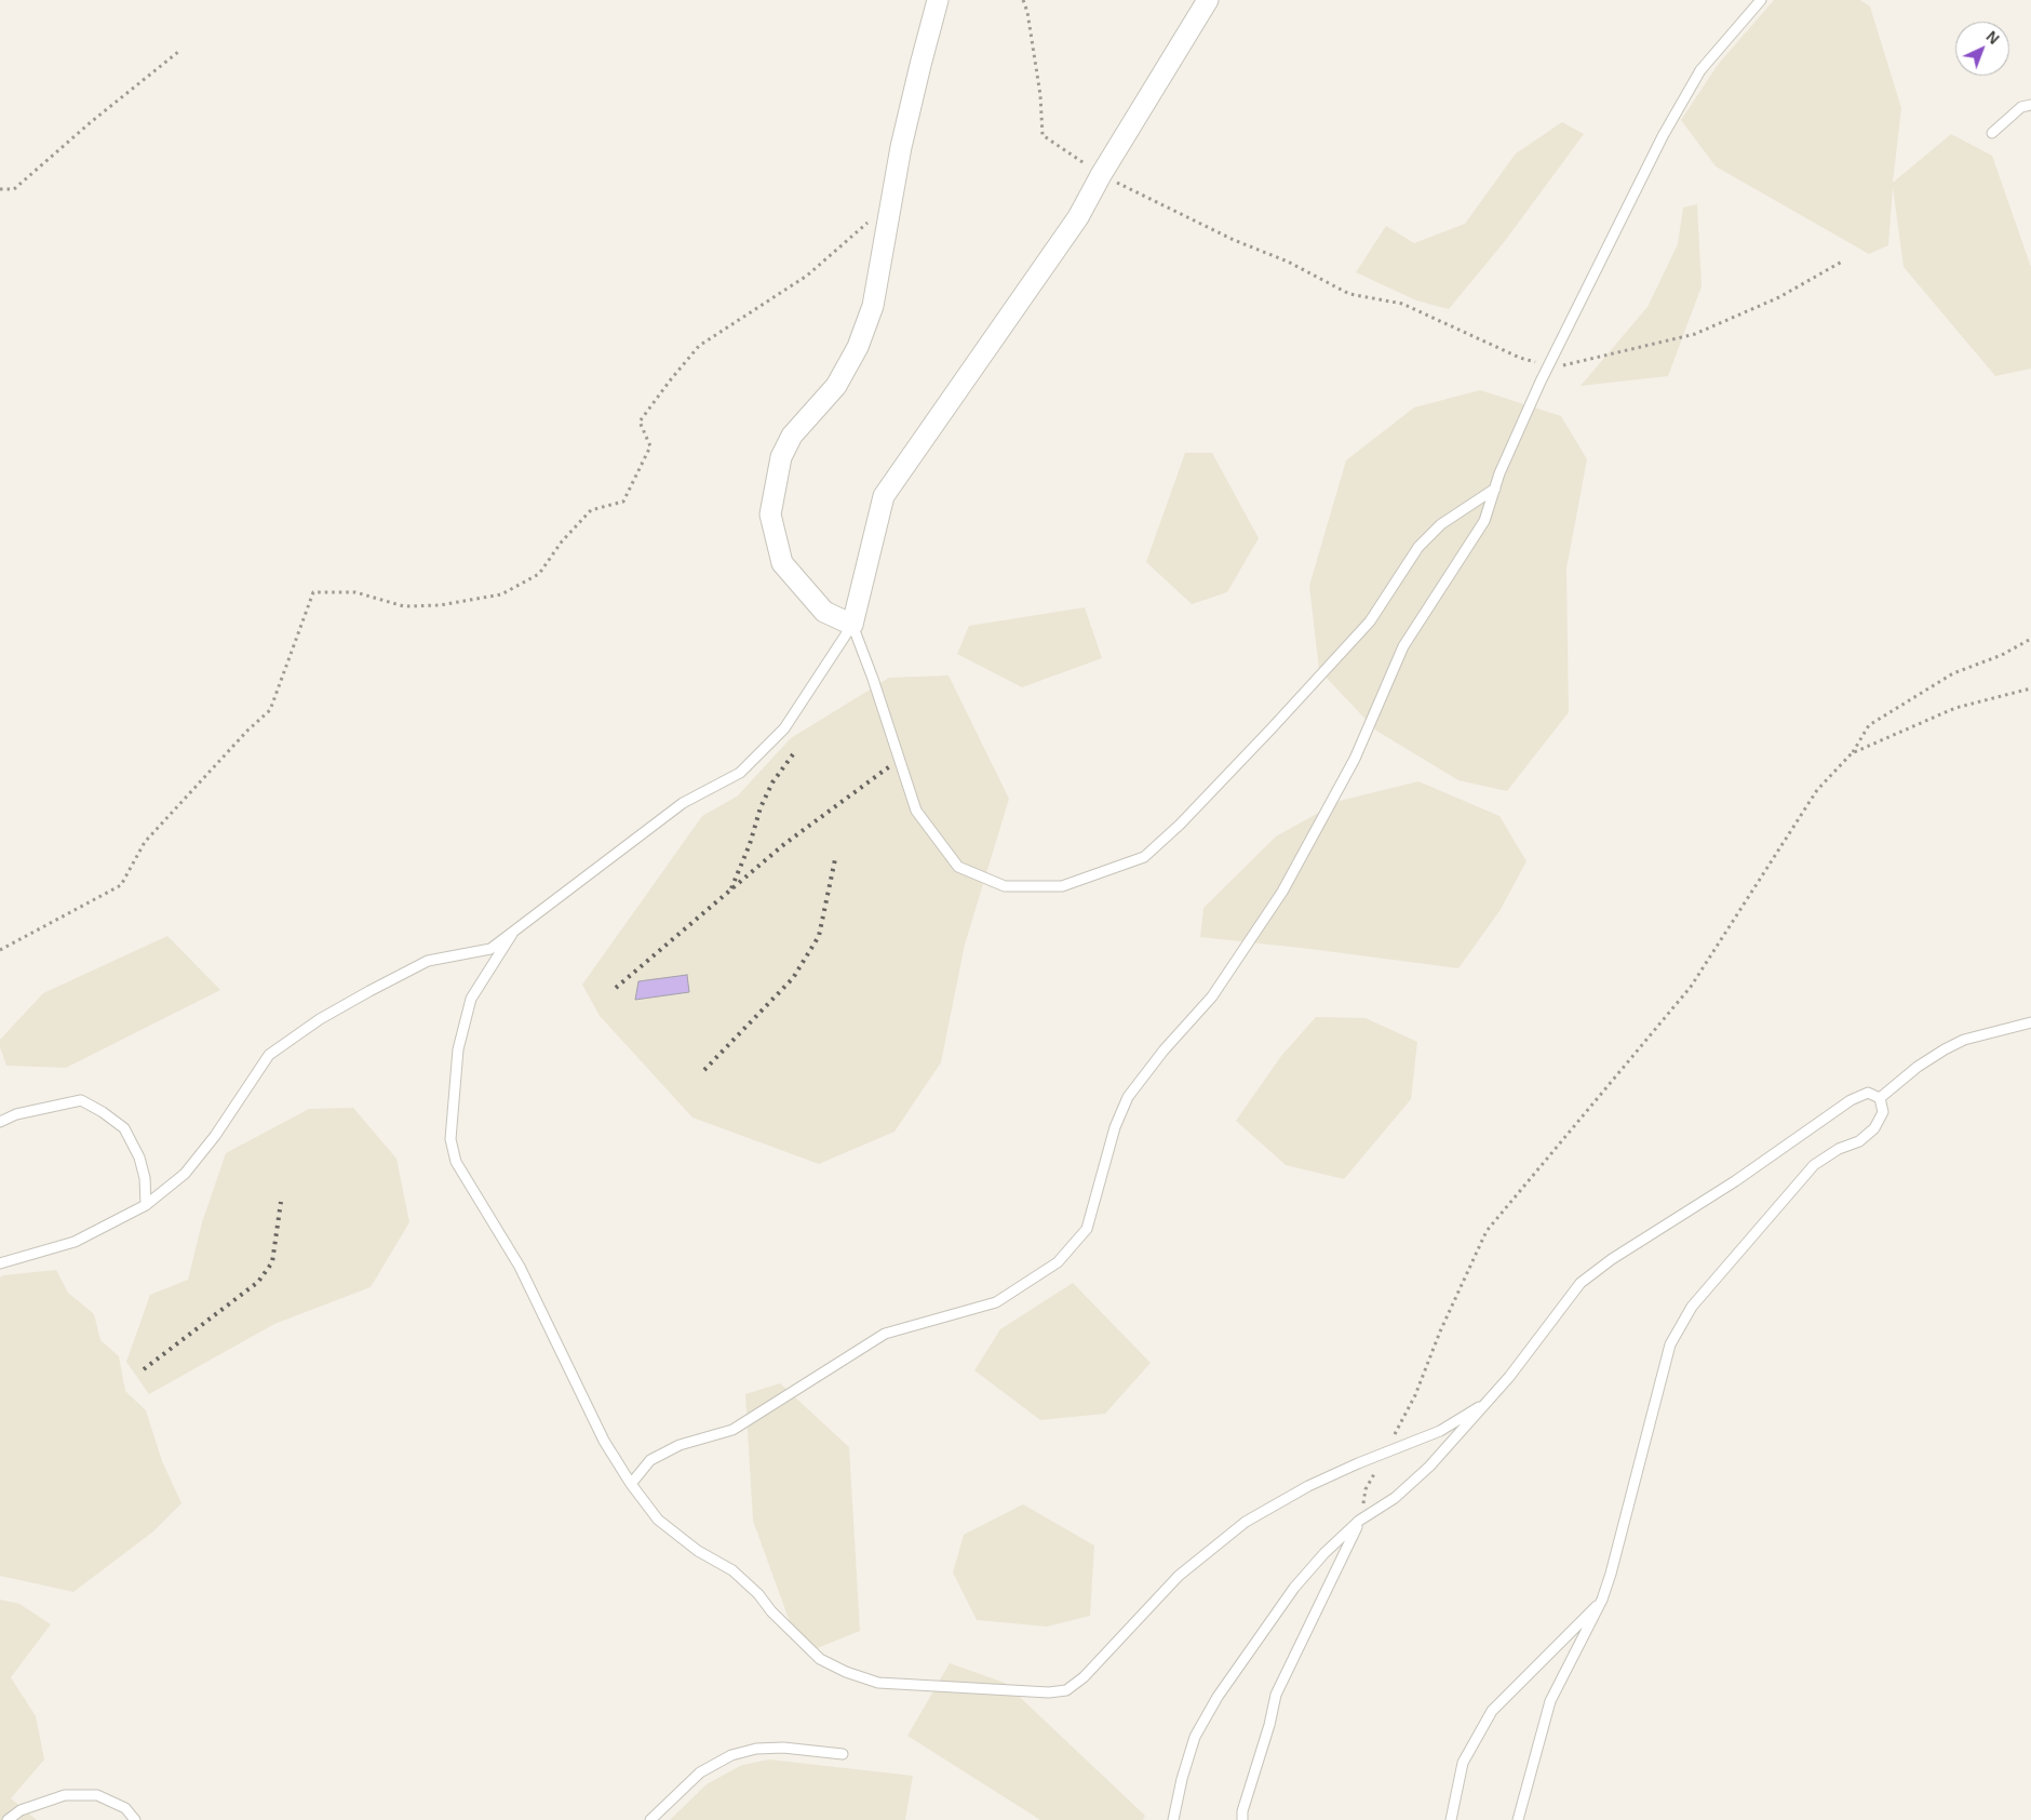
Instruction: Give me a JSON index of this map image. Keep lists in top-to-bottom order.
{
  "north": "top right"
}
